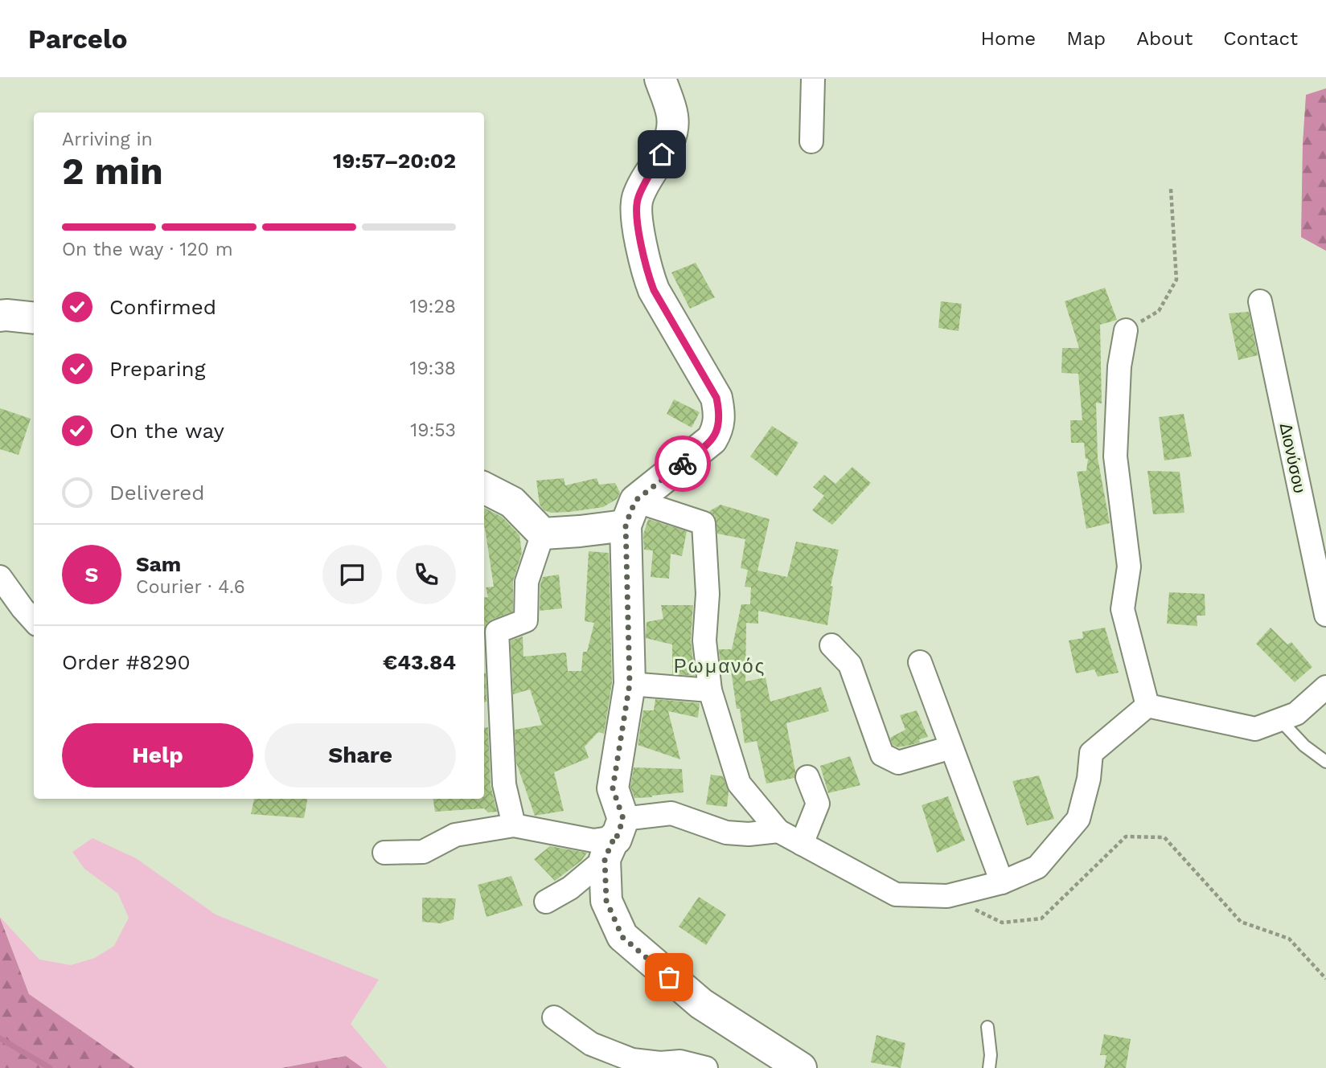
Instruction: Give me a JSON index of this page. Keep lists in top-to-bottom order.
{
  "streets": {
    "street": ["Διονύσου"]
  },
  "districts": ["Ρωμανός"],
  "page": {
    "header": "Parcelo",
    "nav": [
      "Home",
      "Map",
      "About",
      "Contact"
    ],
    "heading": ["2 min", "Arriving in", "19:57–20:02"],
    "panel": [
      "Sam",
      "Courier · 4.6",
      "Order #8290",
      "€43.84"
    ],
    "bar": "On the way · 120 m",
    "list": [
      ["Confirmed", "19:28"],
      ["Preparing", "19:38"],
      ["On the way", "19:53"],
      "Delivered"
    ],
    "round": "S",
    "buttons": ["Help", "Share"]
  }
}
